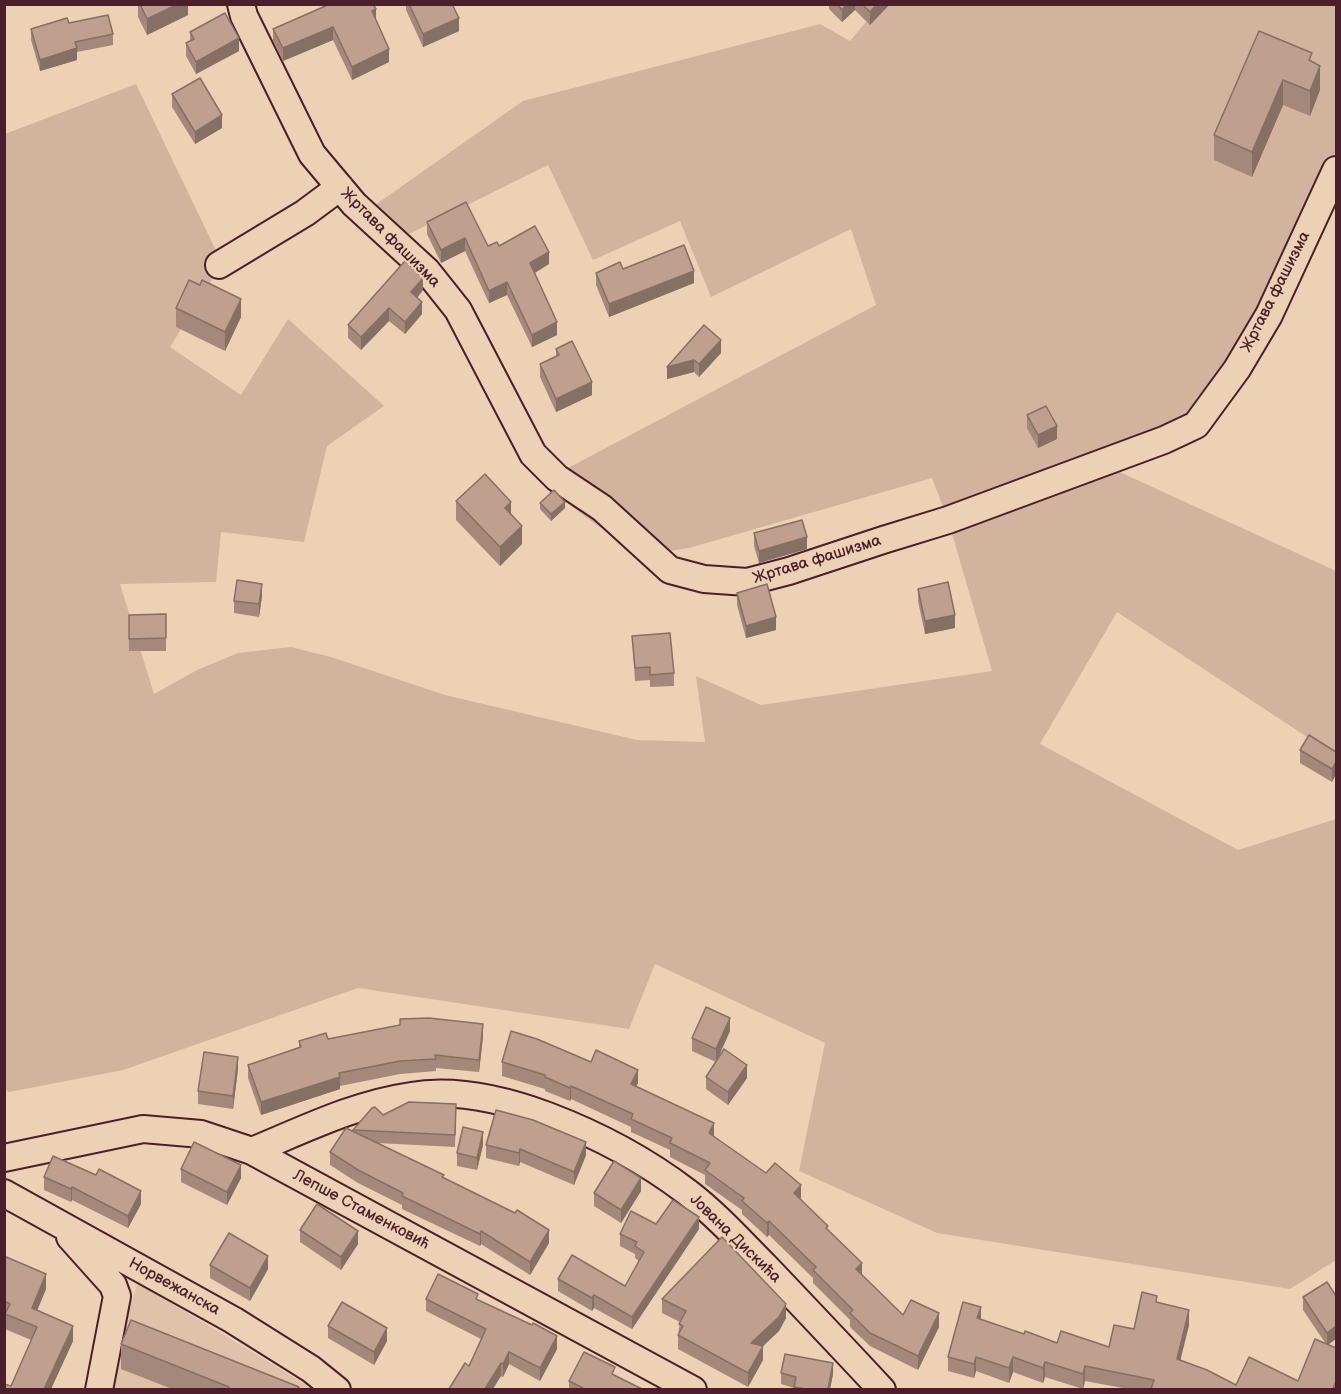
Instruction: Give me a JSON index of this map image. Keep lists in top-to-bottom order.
{
  "streets": {
    "street": [
      "Жртава фашизма",
      "Лепше Стаменковић",
      "Јована Дискића",
      "Норвежанска"
    ]
  },
  "crossings": [
    ["Лепше Стаменковић", "Јована Дискића"]
  ]
}
